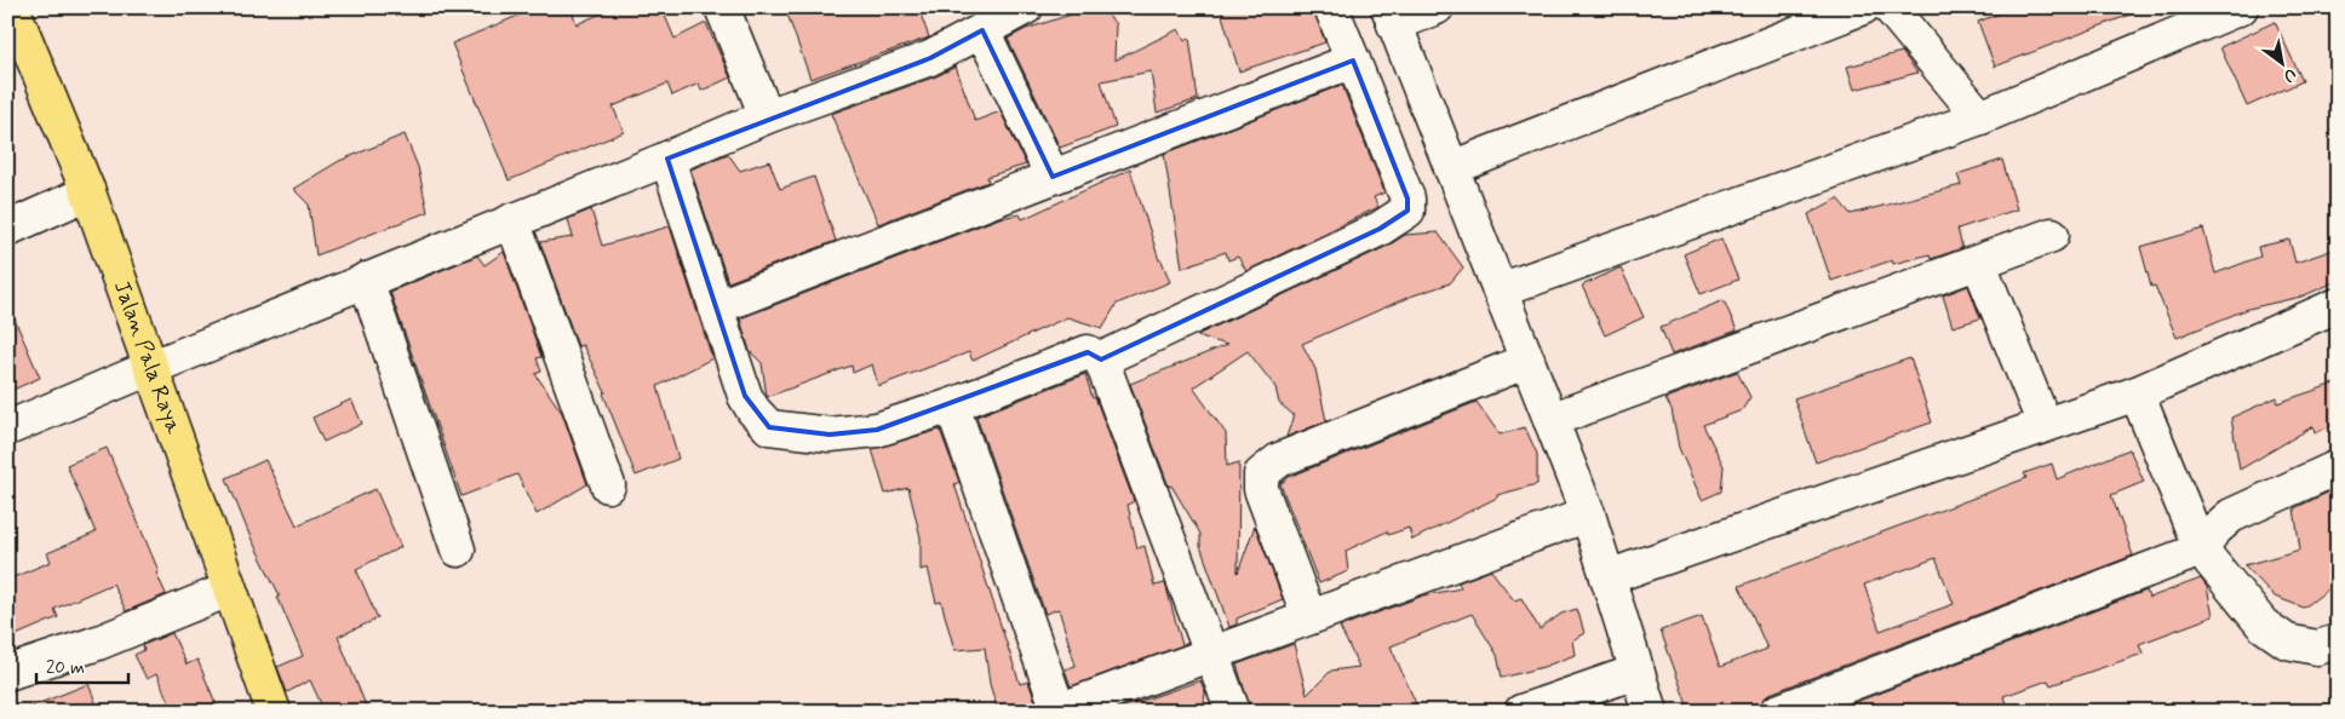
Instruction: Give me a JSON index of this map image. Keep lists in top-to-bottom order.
{
  "streets": {
    "main road": ["Jalan Pala Raya"]
  },
  "scale_bar": "20 m",
  "north": "bottom right"
}
